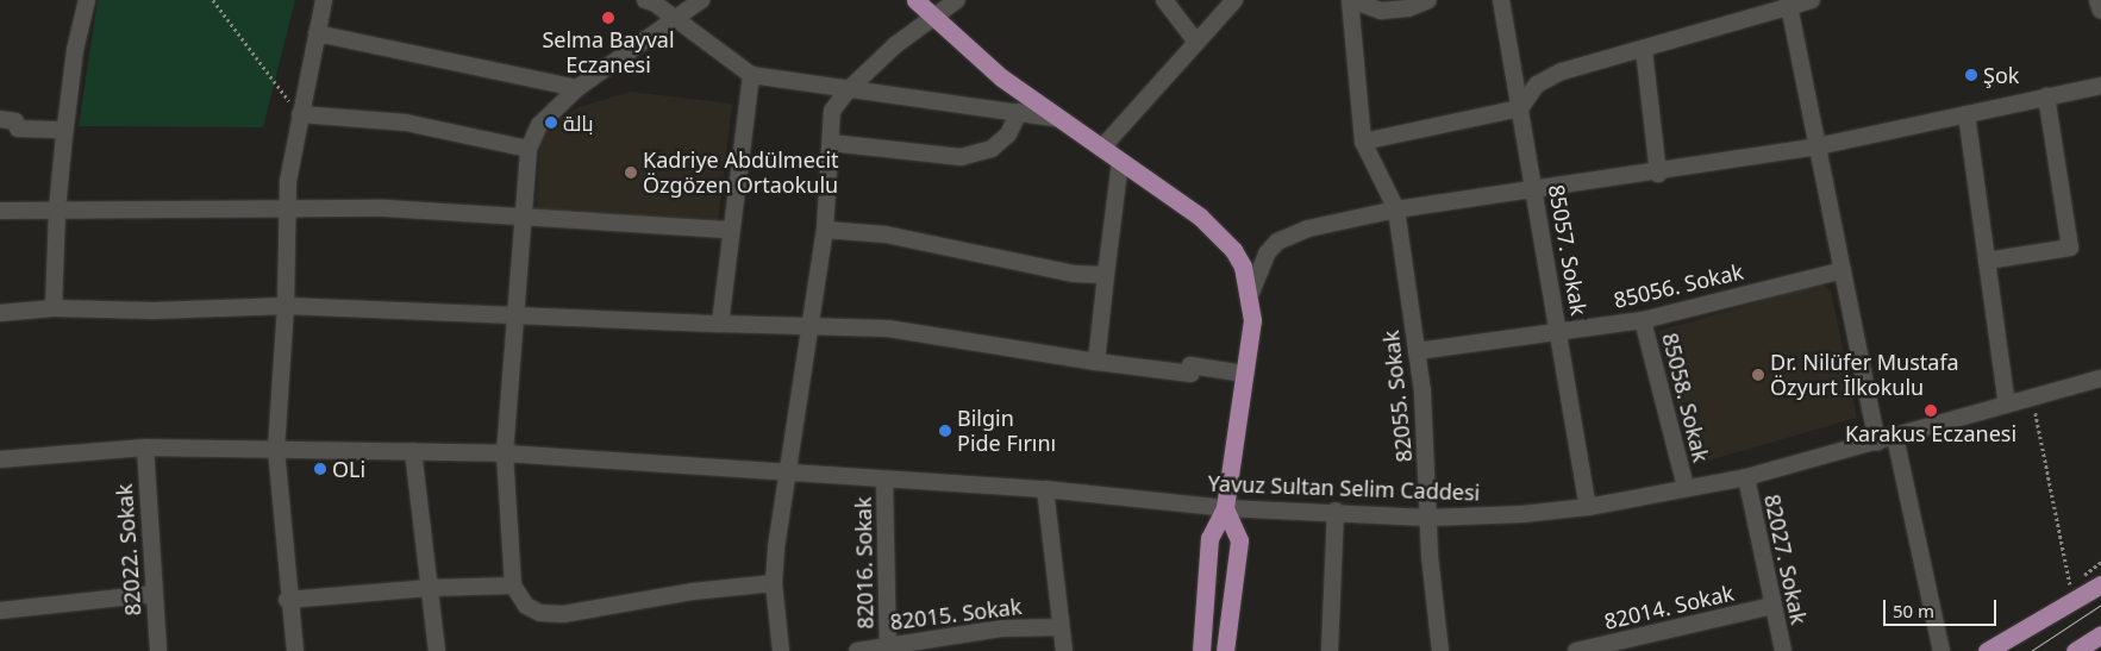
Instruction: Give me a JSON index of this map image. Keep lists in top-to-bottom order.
{
  "streets": {
    "street": [
      "85057. Sokak",
      "85056. Sokak",
      "82055. Sokak",
      "85058. Sokak",
      "Yavuz Sultan Selim Caddesi",
      "82022. Sokak",
      "82027. Sokak",
      "82016. Sokak",
      "82014. Sokak",
      "82015. Sokak"
    ]
  },
  "crossings": [
    ["85057. Sokak", "85056. Sokak"],
    ["85057. Sokak", "Yavuz Sultan Selim Caddesi"],
    ["85056. Sokak", "82055. Sokak"],
    ["85056. Sokak", "85058. Sokak"],
    ["82055. Sokak", "Yavuz Sultan Selim Caddesi"],
    ["85058. Sokak", "Yavuz Sultan Selim Caddesi"],
    ["Yavuz Sultan Selim Caddesi", "82022. Sokak"],
    ["Yavuz Sultan Selim Caddesi", "82027. Sokak"],
    ["Yavuz Sultan Selim Caddesi", "82016. Sokak"],
    ["82027. Sokak", "82014. Sokak"],
    ["82016. Sokak", "82015. Sokak"]
  ],
  "places": [
    "Selma Bayval Eczanesi",
    "Şok",
    "بالة",
    "Kadriye Abdülmecit Özgözen Ortaokulu",
    "Dr. Nilüfer Mustafa Özyurt İlkokulu",
    "Karakus Eczanesi",
    "Bilgin Pide Fırını",
    "OLi"
  ],
  "scale_bar": "50 m"
}
